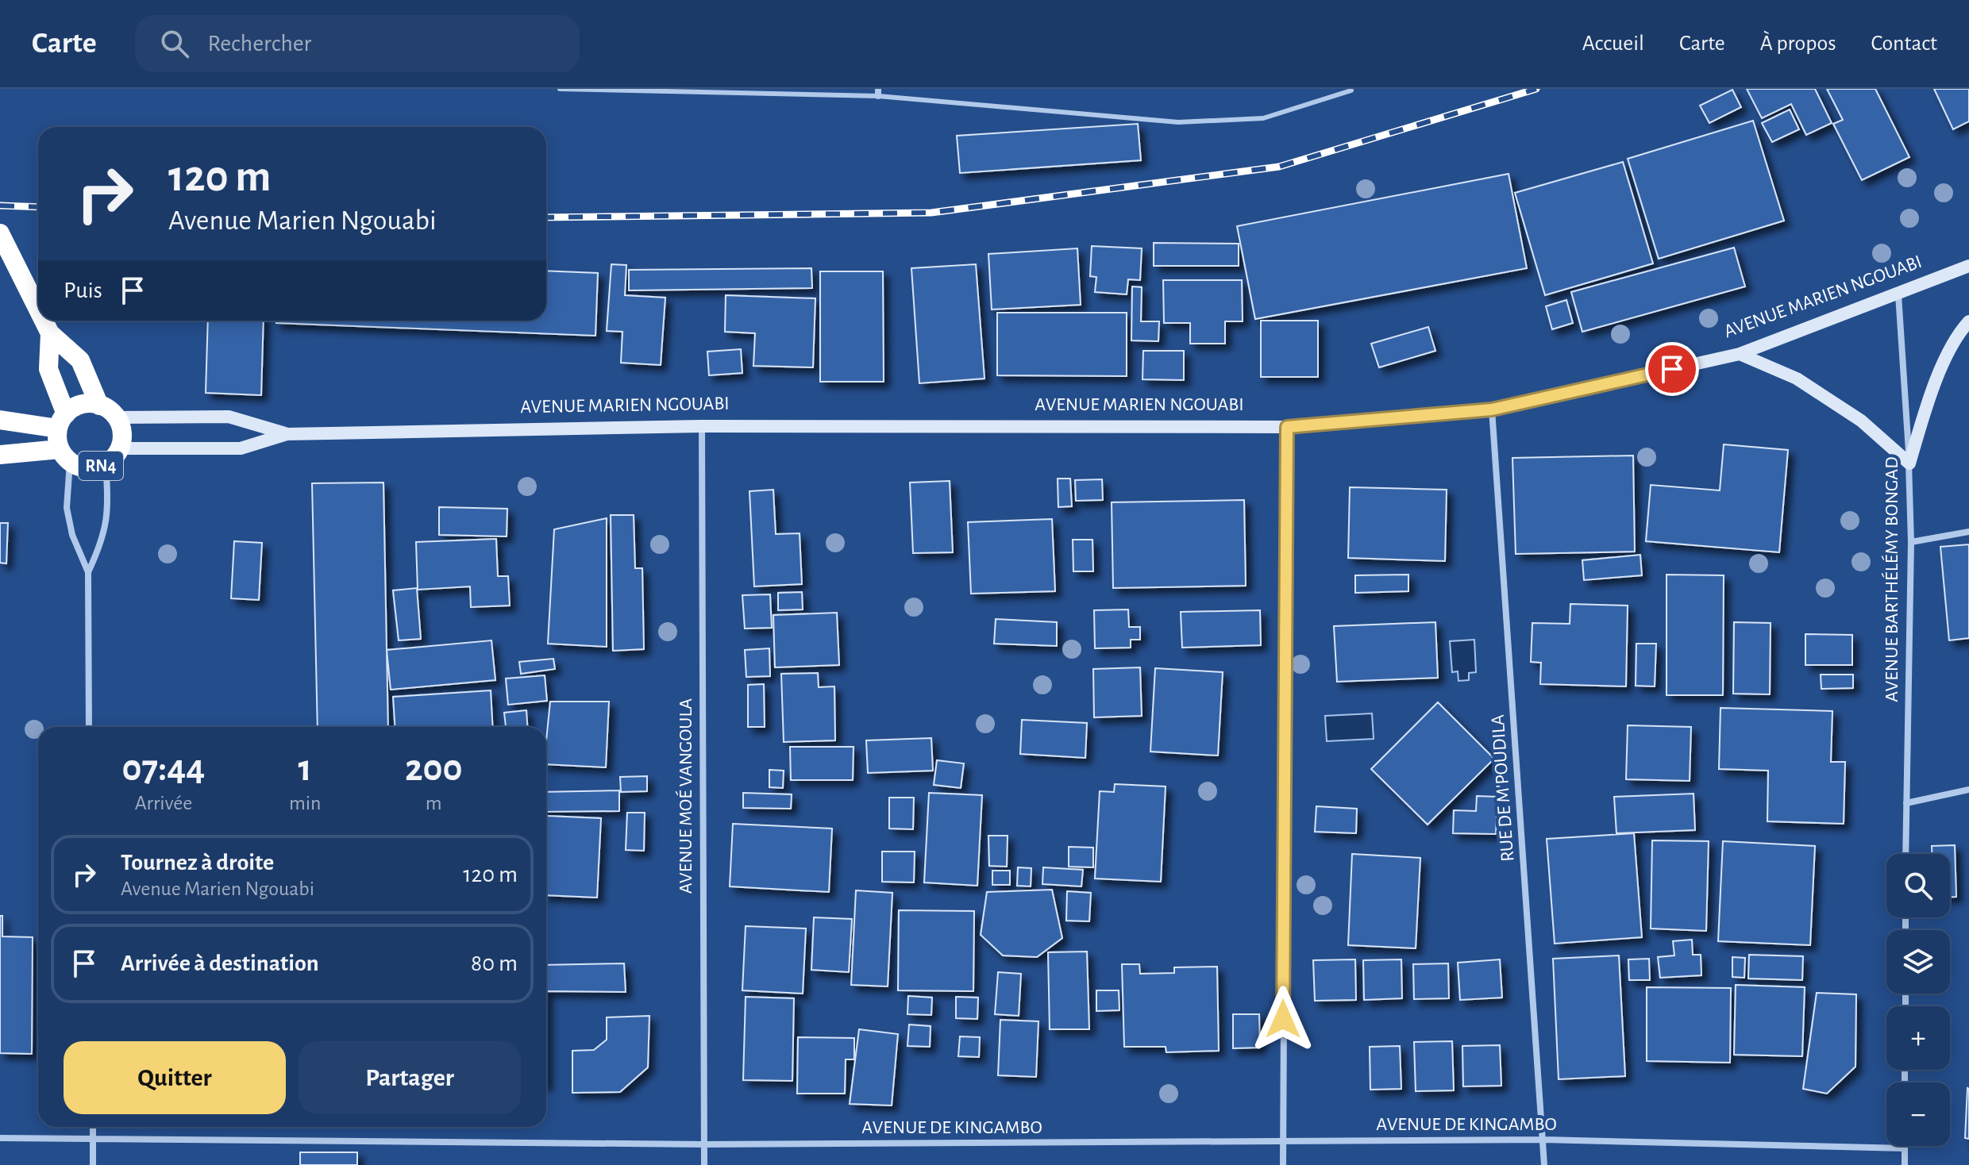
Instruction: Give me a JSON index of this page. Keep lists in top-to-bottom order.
{
  "streets": {
    "highway": ["RN4"],
    "street": [
      "AVENUE MARIEN NGOUABI",
      "AVENUE BARTHÉLÉMY BONGAD",
      "RUE DE M'POUDILA",
      "AVENUE MOÉ VANGOULA",
      "AVENUE DE KINGAMBO"
    ]
  },
  "crossings": [
    ["AVENUE MARIEN NGOUABI", "RN4"],
    ["AVENUE MARIEN NGOUABI", "AVENUE BARTHÉLÉMY BONGAD"],
    ["AVENUE MARIEN NGOUABI", "RUE DE M'POUDILA"],
    ["AVENUE MARIEN NGOUABI", "AVENUE MOÉ VANGOULA"],
    ["RUE DE M'POUDILA", "AVENUE DE KINGAMBO"],
    ["AVENUE MOÉ VANGOULA", "AVENUE DE KINGAMBO"]
  ],
  "page": {
    "header": "Carte",
    "search": "Rechercher",
    "nav": [
      "Accueil",
      "Carte",
      "À propos",
      "Contact"
    ],
    "turn": ["120 m", "Avenue Marien Ngouabi"],
    "then": "Puis",
    "eta": [
      "07:44",
      "Arrivée",
      "1",
      "min",
      "200",
      "m"
    ],
    "list": [
      {
        "name": "Tournez à droite",
        "note": "Avenue Marien Ngouabi",
        "value": "120 m"
      },
      {
        "name": "Arrivée à destination",
        "value": "80 m"
      }
    ],
    "map_buttons": ["+", "−"],
    "buttons": ["Quitter", "Partager"]
  }
}
